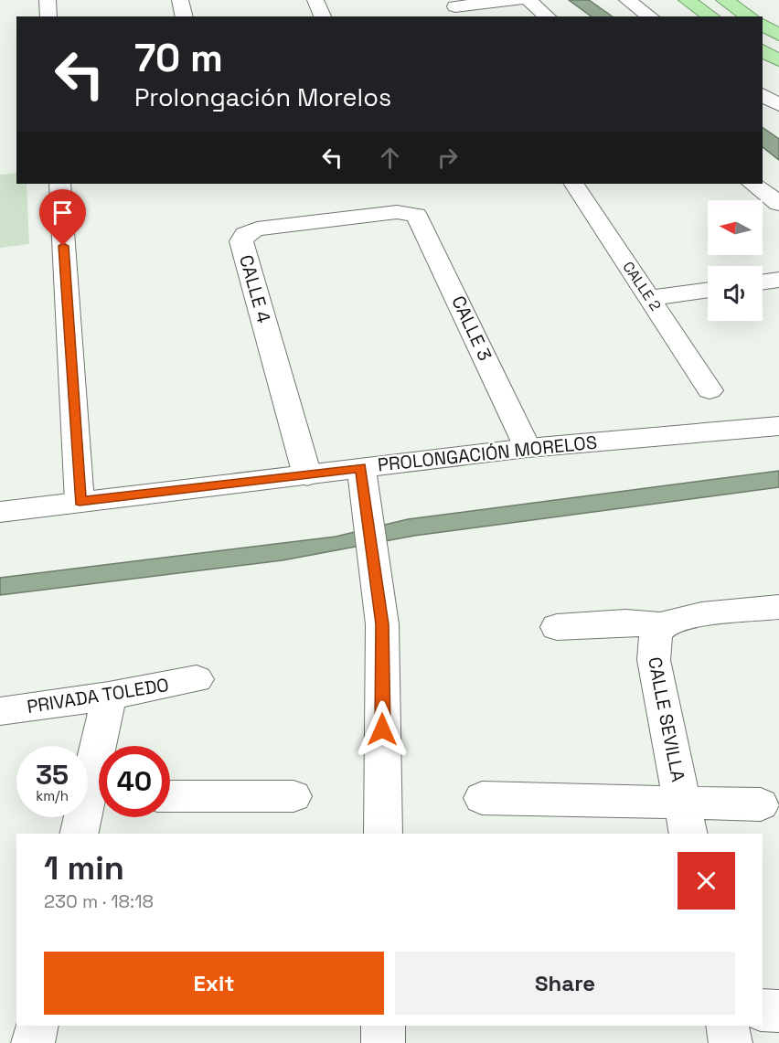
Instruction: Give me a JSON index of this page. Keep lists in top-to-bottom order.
{
  "streets": {
    "street": [
      "CALLE 2",
      "CALLE 4",
      "CALLE 3",
      "PROLONGACIÓN MORELOS",
      "PRIVADA TOLEDO",
      "CALLE SEVILLA"
    ]
  },
  "crossings": [
    ["CALLE 4", "CALLE 3"],
    ["CALLE 4", "PROLONGACIÓN MORELOS"],
    ["CALLE 3", "PROLONGACIÓN MORELOS"]
  ],
  "north": "left",
  "page": {
    "turn": ["70 m", "Prolongación Morelos"],
    "speed": "35 km/h",
    "limit": "40",
    "heading": ["1 min", "230 m · 18:18"],
    "buttons": ["Exit", "Share"]
  }
}
